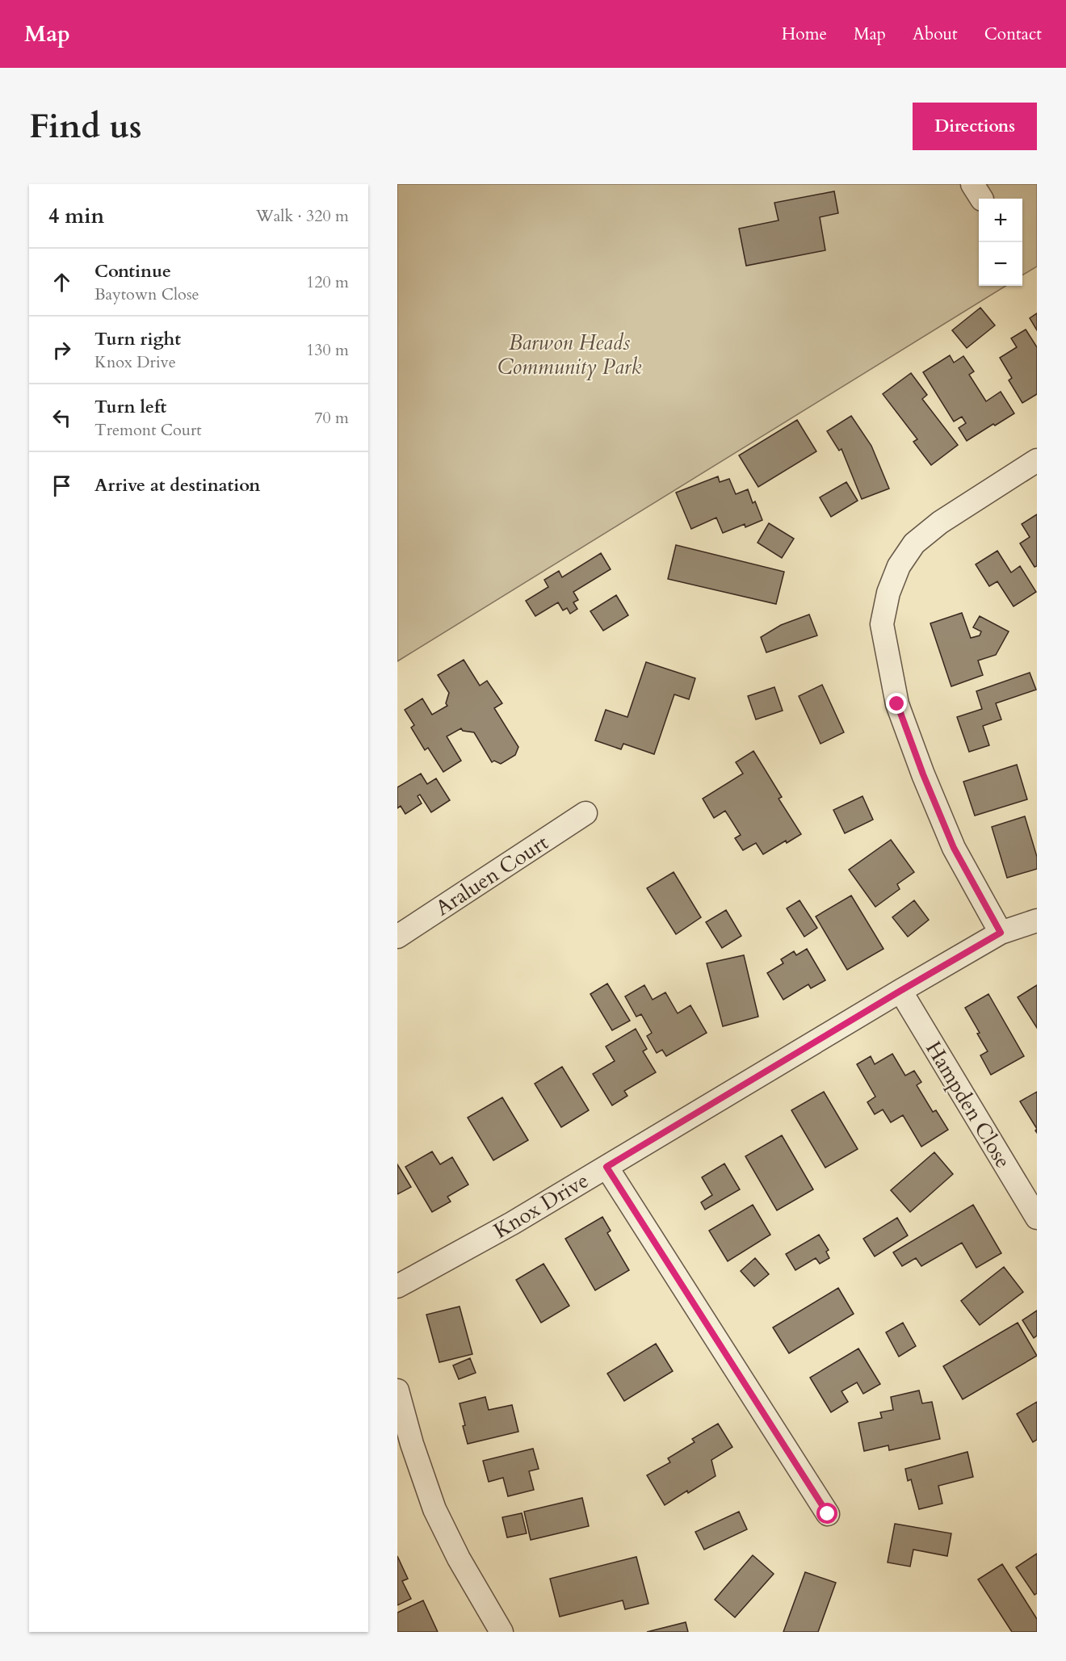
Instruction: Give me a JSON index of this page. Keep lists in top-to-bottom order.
{
  "streets": {
    "street": ["Araluen Court", "Hampden Close", "Knox Drive"]
  },
  "crossings": [
    ["Hampden Close", "Knox Drive"]
  ],
  "parks": ["Barwon Heads Community Park"],
  "page": {
    "header": "Map",
    "nav": [
      "Home",
      "Map",
      "About",
      "Contact"
    ],
    "buttons": "Directions",
    "title": "Find us",
    "heading": ["4 min", "Walk · 320 m"],
    "map_buttons": ["+", "−"],
    "list": [
      ["Continue", "Baytown Close", "120 m"],
      ["Turn right", "Knox Drive", "130 m"],
      ["Turn left", "Tremont Court", "70 m"],
      "Arrive at destination"
    ]
  }
}
